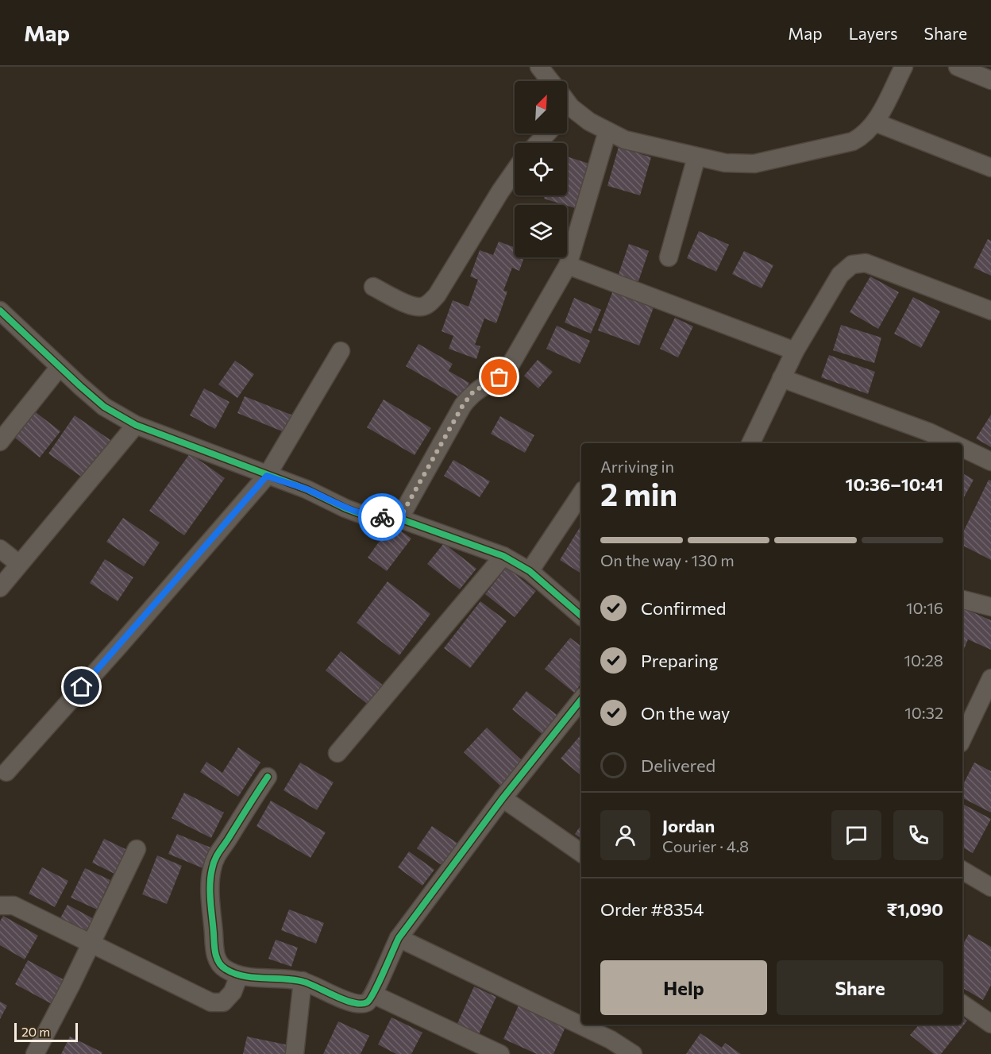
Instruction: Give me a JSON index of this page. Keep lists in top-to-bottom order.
{
  "scale_bar": "20 m",
  "north": "top right",
  "page": {
    "header": "Map",
    "nav": ["Map", "Layers", "Share"],
    "heading": ["2 min", "Arriving in", "10:36–10:41"],
    "panel": [
      "Jordan",
      "Courier · 4.8",
      "Order #8354",
      "₹1,090"
    ],
    "bar": "On the way · 130 m",
    "list": [
      ["Confirmed", "10:16"],
      ["Preparing", "10:28"],
      ["On the way", "10:32"],
      "Delivered"
    ],
    "buttons": ["Help", "Share"],
    "scale": "20 m"
  }
}
